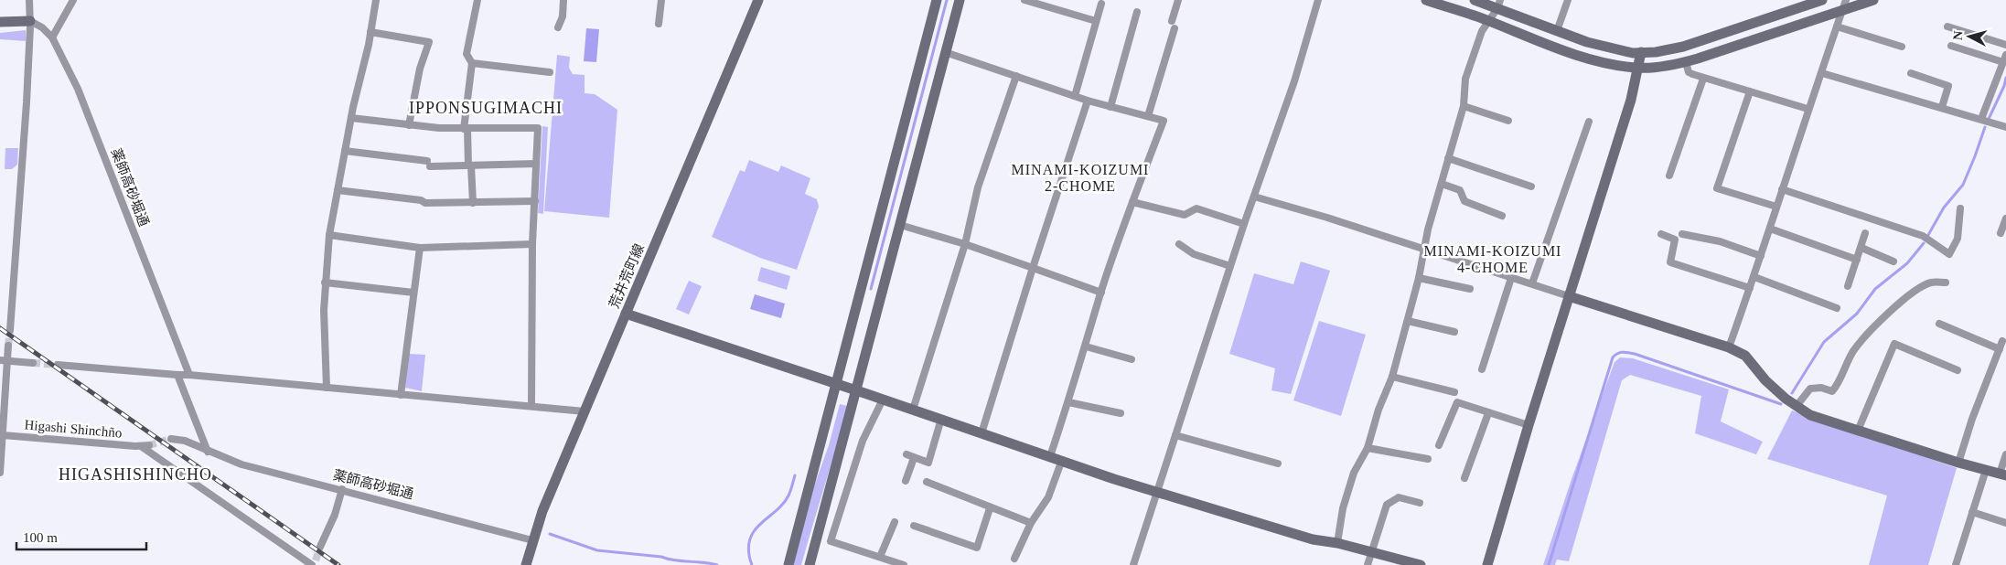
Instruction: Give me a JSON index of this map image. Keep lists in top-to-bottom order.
{
  "streets": {
    "street": ["薬師高砂堀通", "荒井荒町線", "Higashi Shinchño"]
  },
  "crossings": [
    ["薬師高砂堀通", "荒井荒町線"]
  ],
  "districts": [
    "IPPONSUGIMACHI",
    "MINAMI-KOIZUMI 2-CHOME",
    "MINAMI-KOIZUMI 4-CHOME",
    "HIGASHISHINCHO"
  ],
  "scale_bar": "100 m",
  "north": "left"
}
